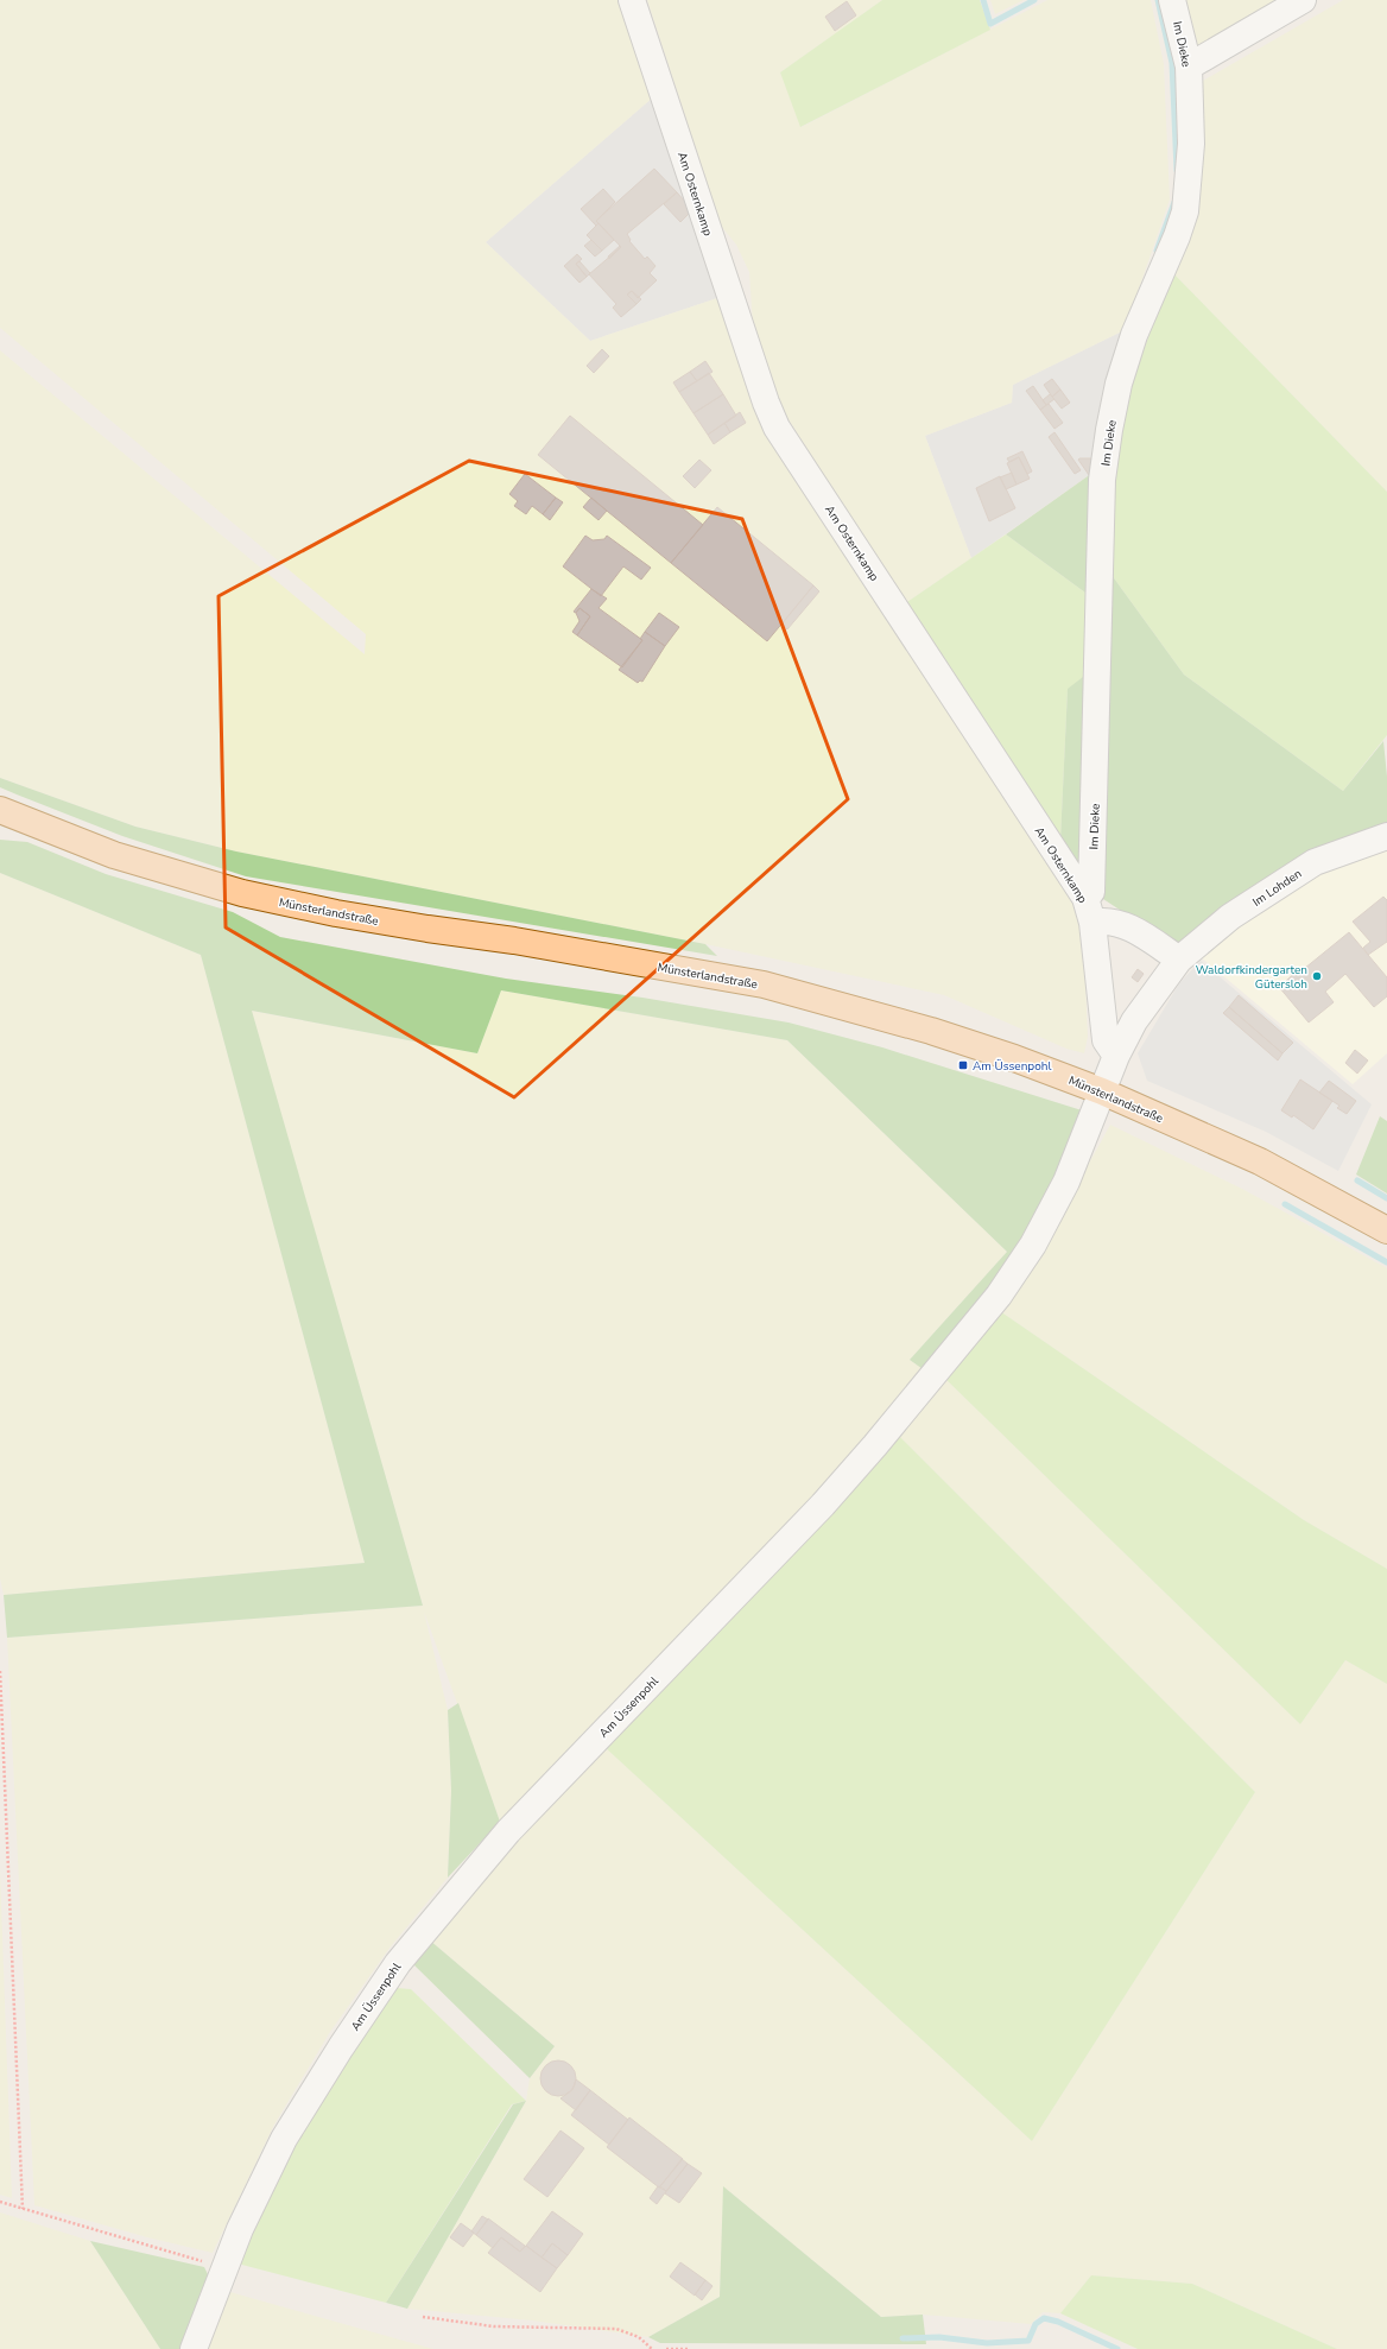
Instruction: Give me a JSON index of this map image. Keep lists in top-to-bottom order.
{
  "streets": {
    "main road": ["Münsterlandstraße"],
    "street": [
      "Im Dieke",
      "Am Osternkamp",
      "Im Lohden",
      "Am Üssenpohl"
    ]
  },
  "crossings": [
    ["Im Dieke", "Am Osternkamp"],
    ["Am Osternkamp", "Im Lohden"],
    ["Im Lohden", "Münsterlandstraße"],
    ["Im Lohden", "Am Üssenpohl"],
    ["Münsterlandstraße", "Am Üssenpohl"]
  ],
  "places": {
    "other": ["Waldorfkindergarten Gütersloh"],
    "transit": ["Am Üssenpohl"]
  }
}
